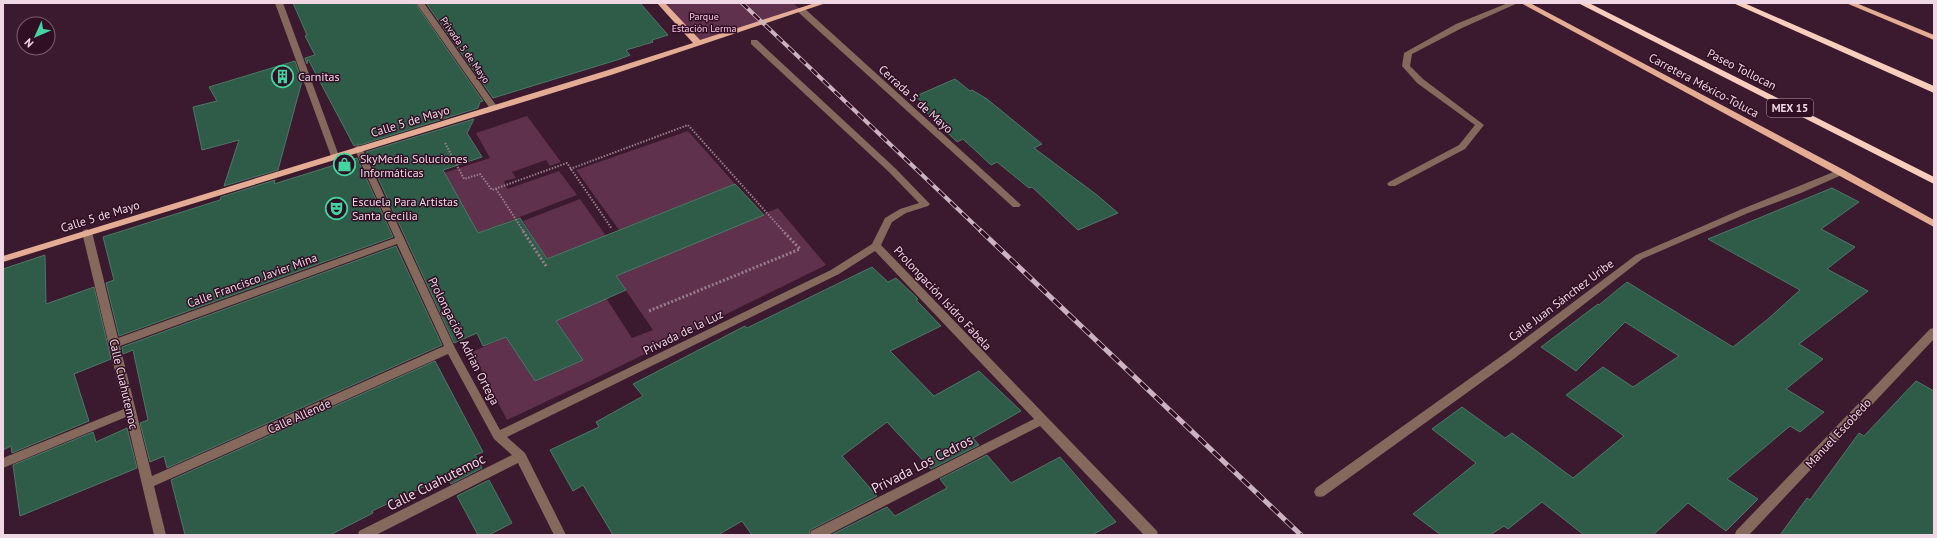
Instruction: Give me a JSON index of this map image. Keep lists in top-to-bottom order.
{
  "streets": {
    "highway": ["Paseo Tollocan", "MEX 15"],
    "main road": ["Carretera México-Toluca", "Calle 5 de Mayo"],
    "street": [
      "Privada 5 de Mayo",
      "Cerrada 5 de Mayo",
      "Calle Francisco Javier Mina",
      "Prolongación Isidro Fabela",
      "Calle Juan Sánchez Uribe",
      "Privada de la Luz",
      "Prolongación Adrian Ortega",
      "Calle Cuahutemoc",
      "Calle Allende",
      "Manuel Escobedo",
      "Privada Los Cedros"
    ]
  },
  "crossings": [
    ["Privada 5 de Mayo", "Calle 5 de Mayo"],
    ["Carretera México-Toluca", "Calle Juan Sánchez Uribe"],
    ["Cerrada 5 de Mayo", "Calle 5 de Mayo"],
    ["Calle 5 de Mayo", "Prolongación Adrian Ortega"],
    ["Calle 5 de Mayo", "Calle Cuahutemoc"],
    ["Calle Francisco Javier Mina", "Prolongación Adrian Ortega"],
    ["Calle Francisco Javier Mina", "Calle Cuahutemoc"],
    ["Prolongación Isidro Fabela", "Privada de la Luz"],
    ["Prolongación Isidro Fabela", "Privada Los Cedros"],
    ["Privada de la Luz", "Prolongación Adrian Ortega"],
    ["Prolongación Adrian Ortega", "Calle Cuahutemoc"],
    ["Prolongación Adrian Ortega", "Calle Allende"],
    ["Calle Cuahutemoc", "Calle Allende"]
  ],
  "parks": ["Parque Estación Lerma"],
  "places": {
    "building": ["Carnitas"],
    "shop": ["SkyMedia Soluciones Informáticas"],
    "theatre": ["Escuela Para Artistas Santa Cecilia"]
  },
  "north": "bottom left"
}
